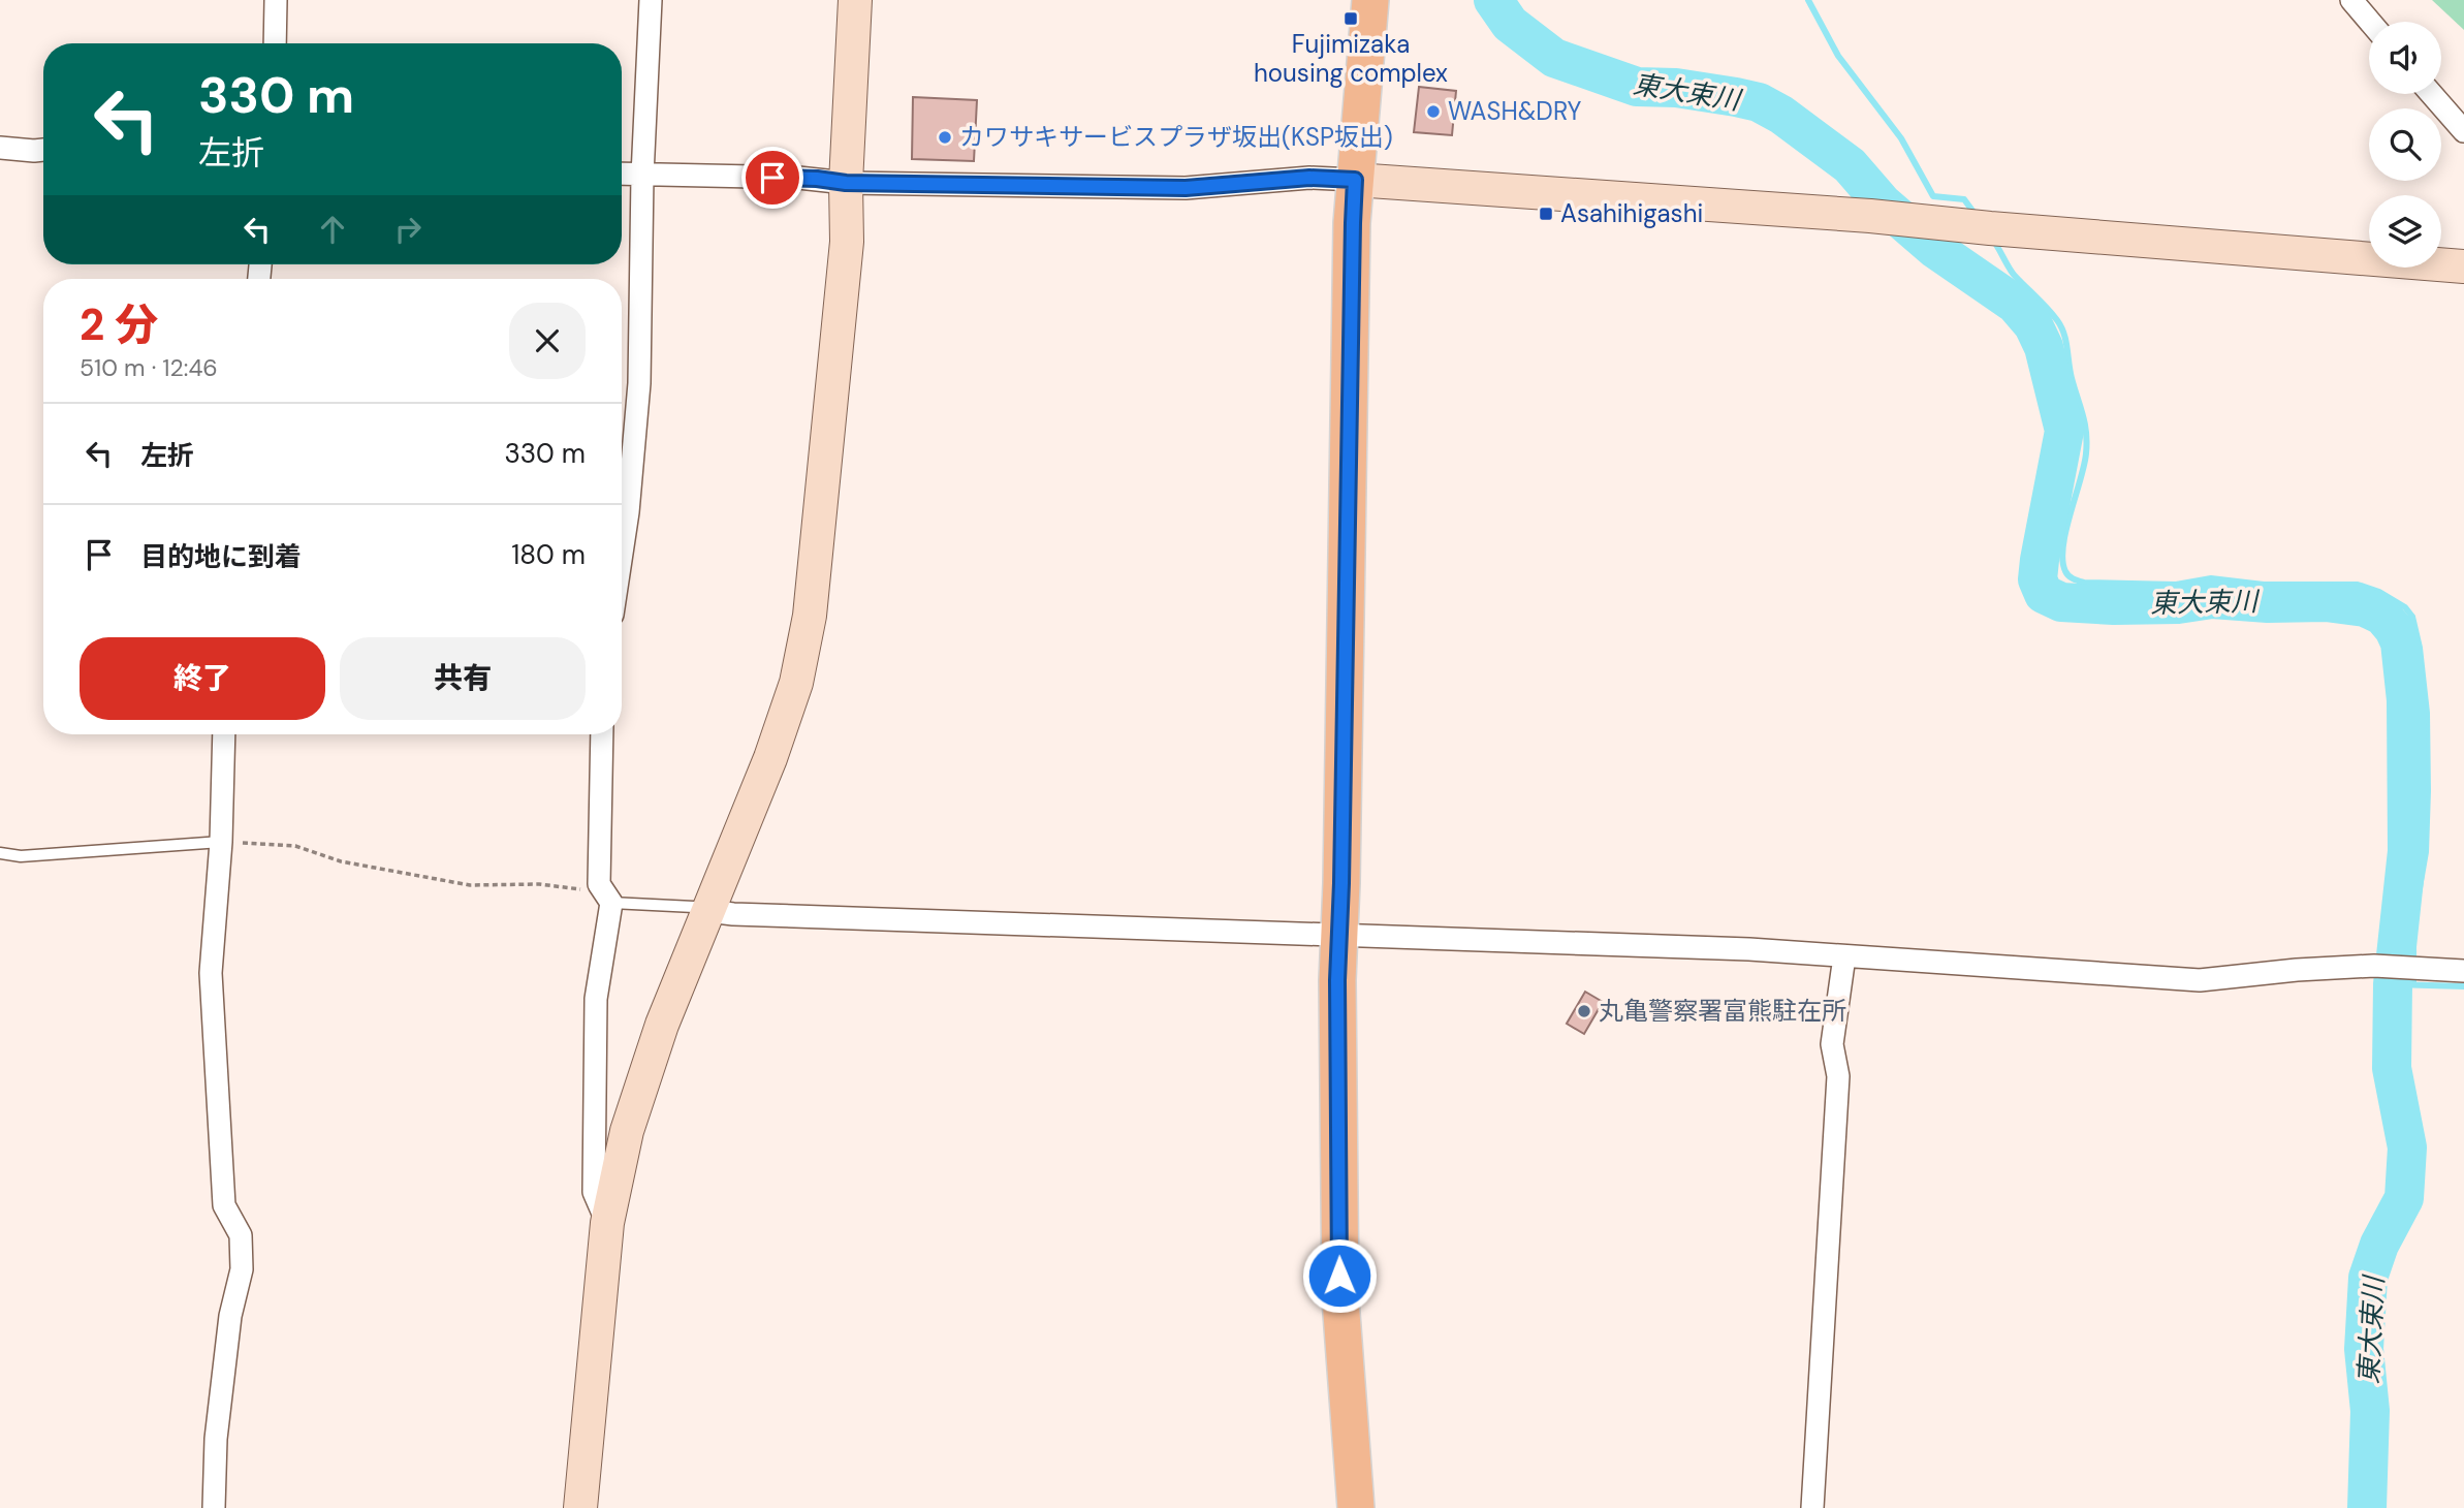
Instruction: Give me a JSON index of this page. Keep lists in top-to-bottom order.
{
  "water": ["東大束川"],
  "places": {
    "transit": ["Fujimizaka housing complex", "Asahihigashi"],
    "other": ["WASH&DRY", "カワサキサービスプラザ坂出(KSP坂出)", "丸亀警察署富熊駐在所"]
  },
  "page": {
    "turn": ["330 m", "左折"],
    "heading": ["2 分", "510 m · 12:46"],
    "list": [
      {
        "name": "左折",
        "value": "330 m"
      },
      {
        "name": "目的地に到着",
        "value": "180 m"
      }
    ],
    "buttons": ["終了", "共有"]
  }
}
